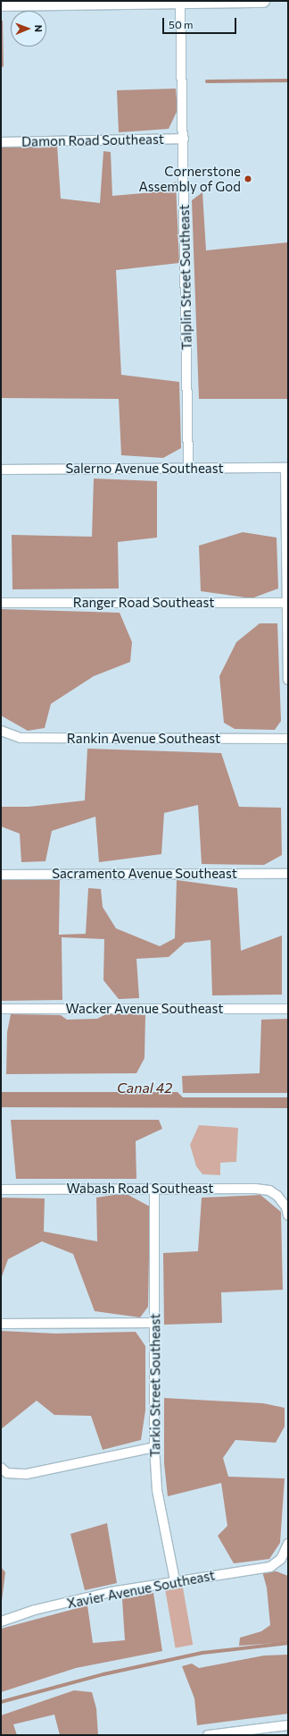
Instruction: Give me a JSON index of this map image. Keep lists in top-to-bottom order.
{
  "streets": {
    "street": [
      "Damon Road Southeast",
      "Talplin Street Southeast",
      "Salerno Avenue Southeast",
      "Ranger Road Southeast",
      "Rankin Avenue Southeast",
      "Sacramento Avenue Southeast",
      "Wacker Avenue Southeast",
      "Wabash Road Southeast",
      "Tarkio Street Southeast",
      "Xavier Avenue Southeast"
    ]
  },
  "crossings": [
    ["Damon Road Southeast", "Talplin Street Southeast"],
    ["Talplin Street Southeast", "Salerno Avenue Southeast"],
    ["Wabash Road Southeast", "Tarkio Street Southeast"],
    ["Tarkio Street Southeast", "Xavier Avenue Southeast"]
  ],
  "water": ["Canal 42"],
  "places": ["Cornerstone Assembly of God"],
  "scale_bar": "50 m",
  "north": "right"
}
